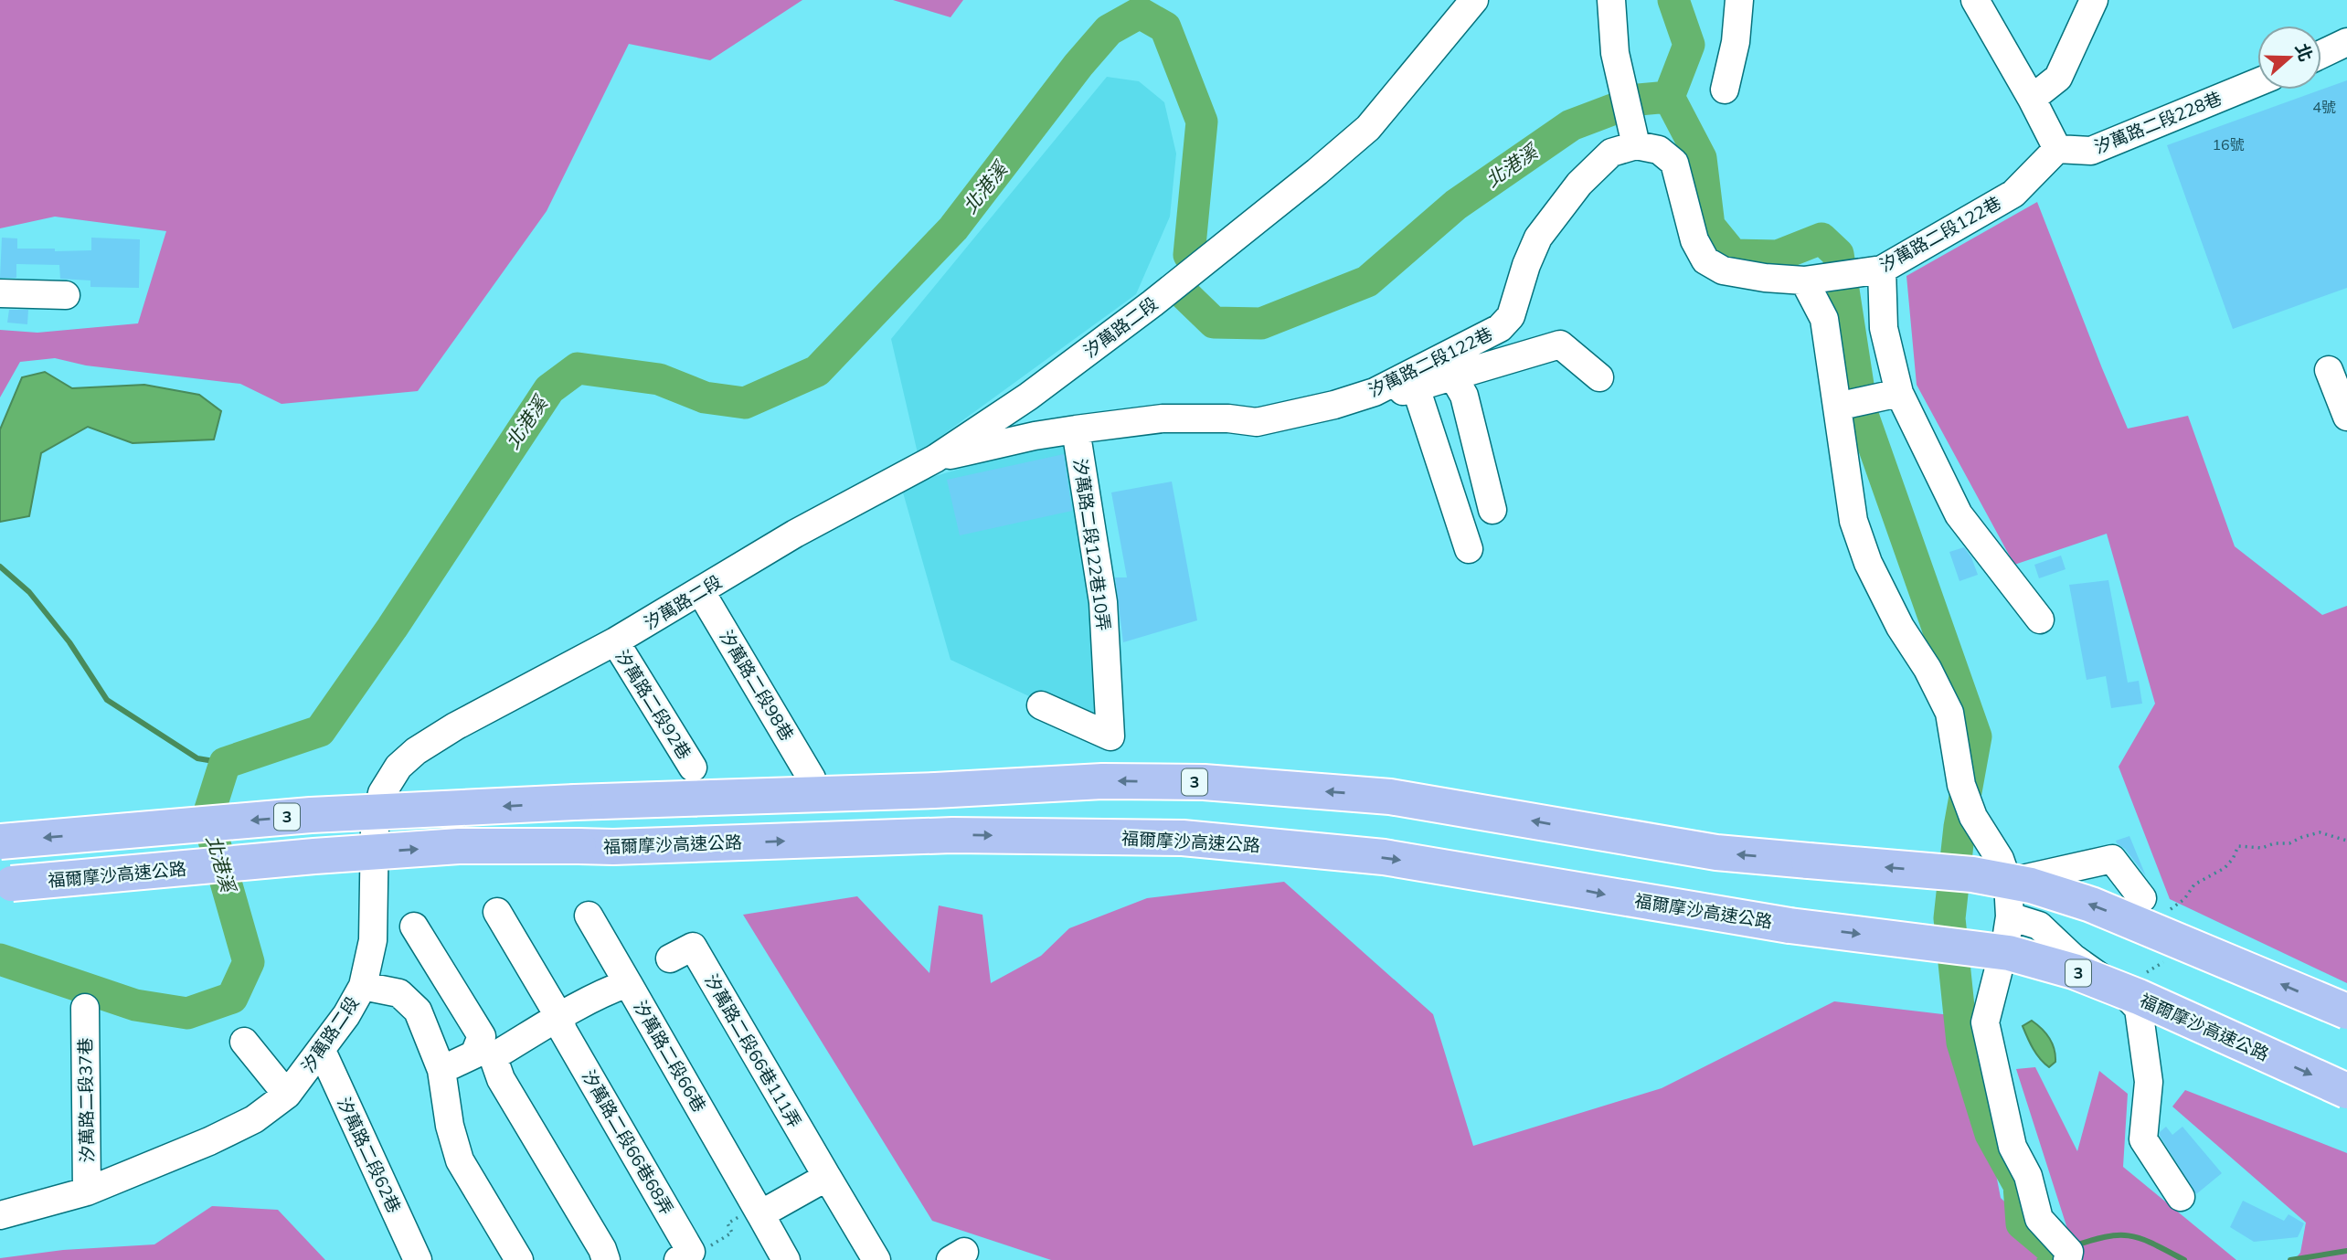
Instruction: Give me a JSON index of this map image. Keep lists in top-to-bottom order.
{
  "streets": {
    "highway": ["3", "福爾摩沙高速公路"],
    "street": [
      "汐萬路二段228巷",
      "汐萬路二段122巷",
      "汐萬路二段",
      "汐萬路二段122巷10弄",
      "汐萬路二段98巷",
      "汐萬路二段92巷",
      "汐萬路二段66巷111弄",
      "汐萬路二段66巷",
      "汐萬路二段37巷",
      "汐萬路二段66巷68弄",
      "汐萬路二段62巷"
    ]
  },
  "crossings": [
    ["汐萬路二段228巷", "汐萬路二段122巷"],
    ["汐萬路二段122巷", "汐萬路二段"],
    ["汐萬路二段122巷", "汐萬路二段122巷10弄"],
    ["汐萬路二段", "汐萬路二段98巷"],
    ["汐萬路二段", "汐萬路二段92巷"],
    ["汐萬路二段", "汐萬路二段37巷"],
    ["汐萬路二段", "汐萬路二段62巷"],
    ["汐萬路二段66巷", "汐萬路二段66巷68弄"]
  ],
  "water": ["北港溪"],
  "house_numbers": ["4號", "16號"],
  "north": "right"
}
